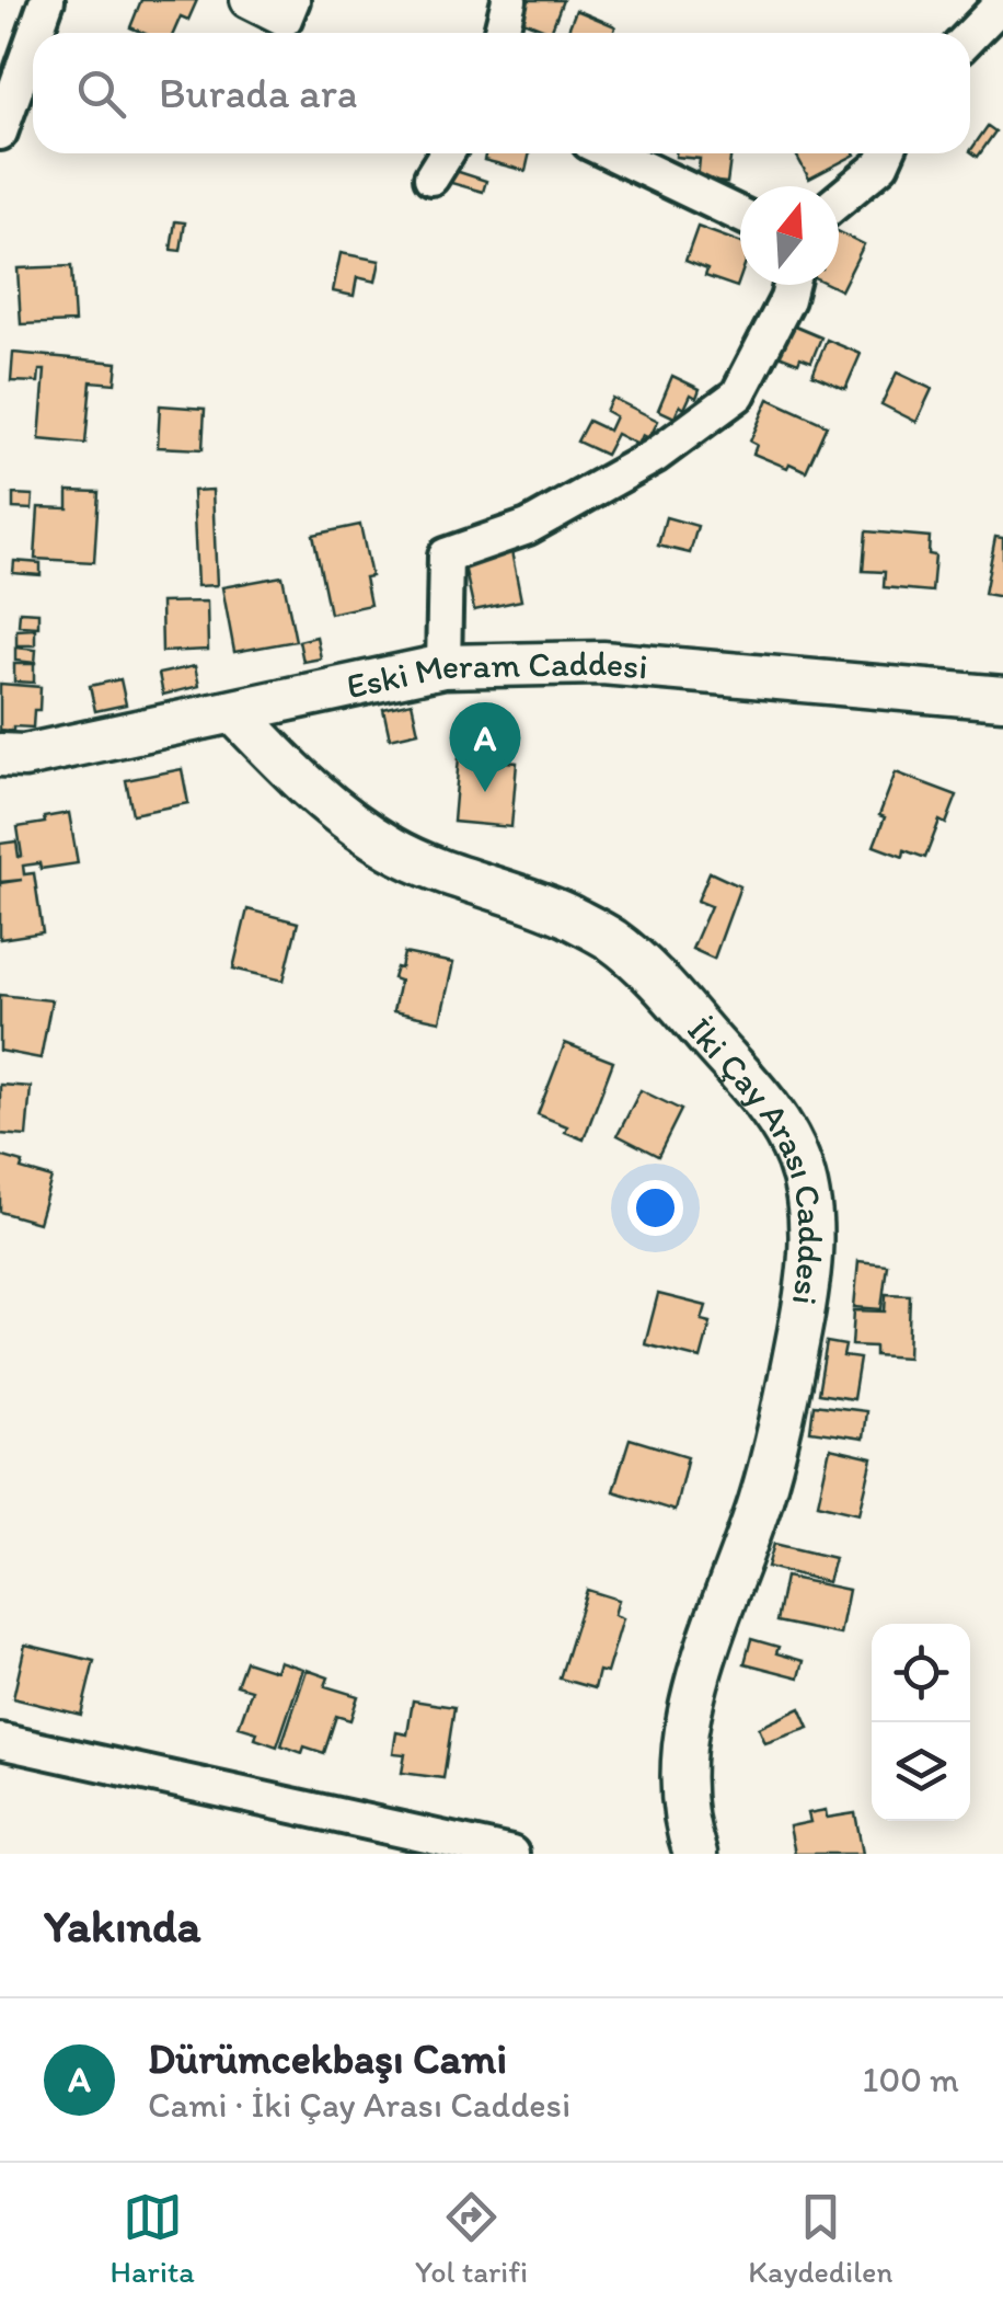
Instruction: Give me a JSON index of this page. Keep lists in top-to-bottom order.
{
  "streets": {
    "street": ["Eski Meram Caddesi", "İki Çay Arası Caddesi"]
  },
  "crossings": [
    ["Eski Meram Caddesi", "İki Çay Arası Caddesi"]
  ],
  "north": "top",
  "page": {
    "search": "Burada ara",
    "pins": "A",
    "heading": "Yakında",
    "list": [
      {
        "mark": "A",
        "name": "Dürümcekbaşı Cami",
        "note": "Cami · İki Çay Arası Caddesi",
        "value": "100 m"
      }
    ],
    "nav": ["Harita", "Yol tarifi", "Kaydedilen"]
  }
}
